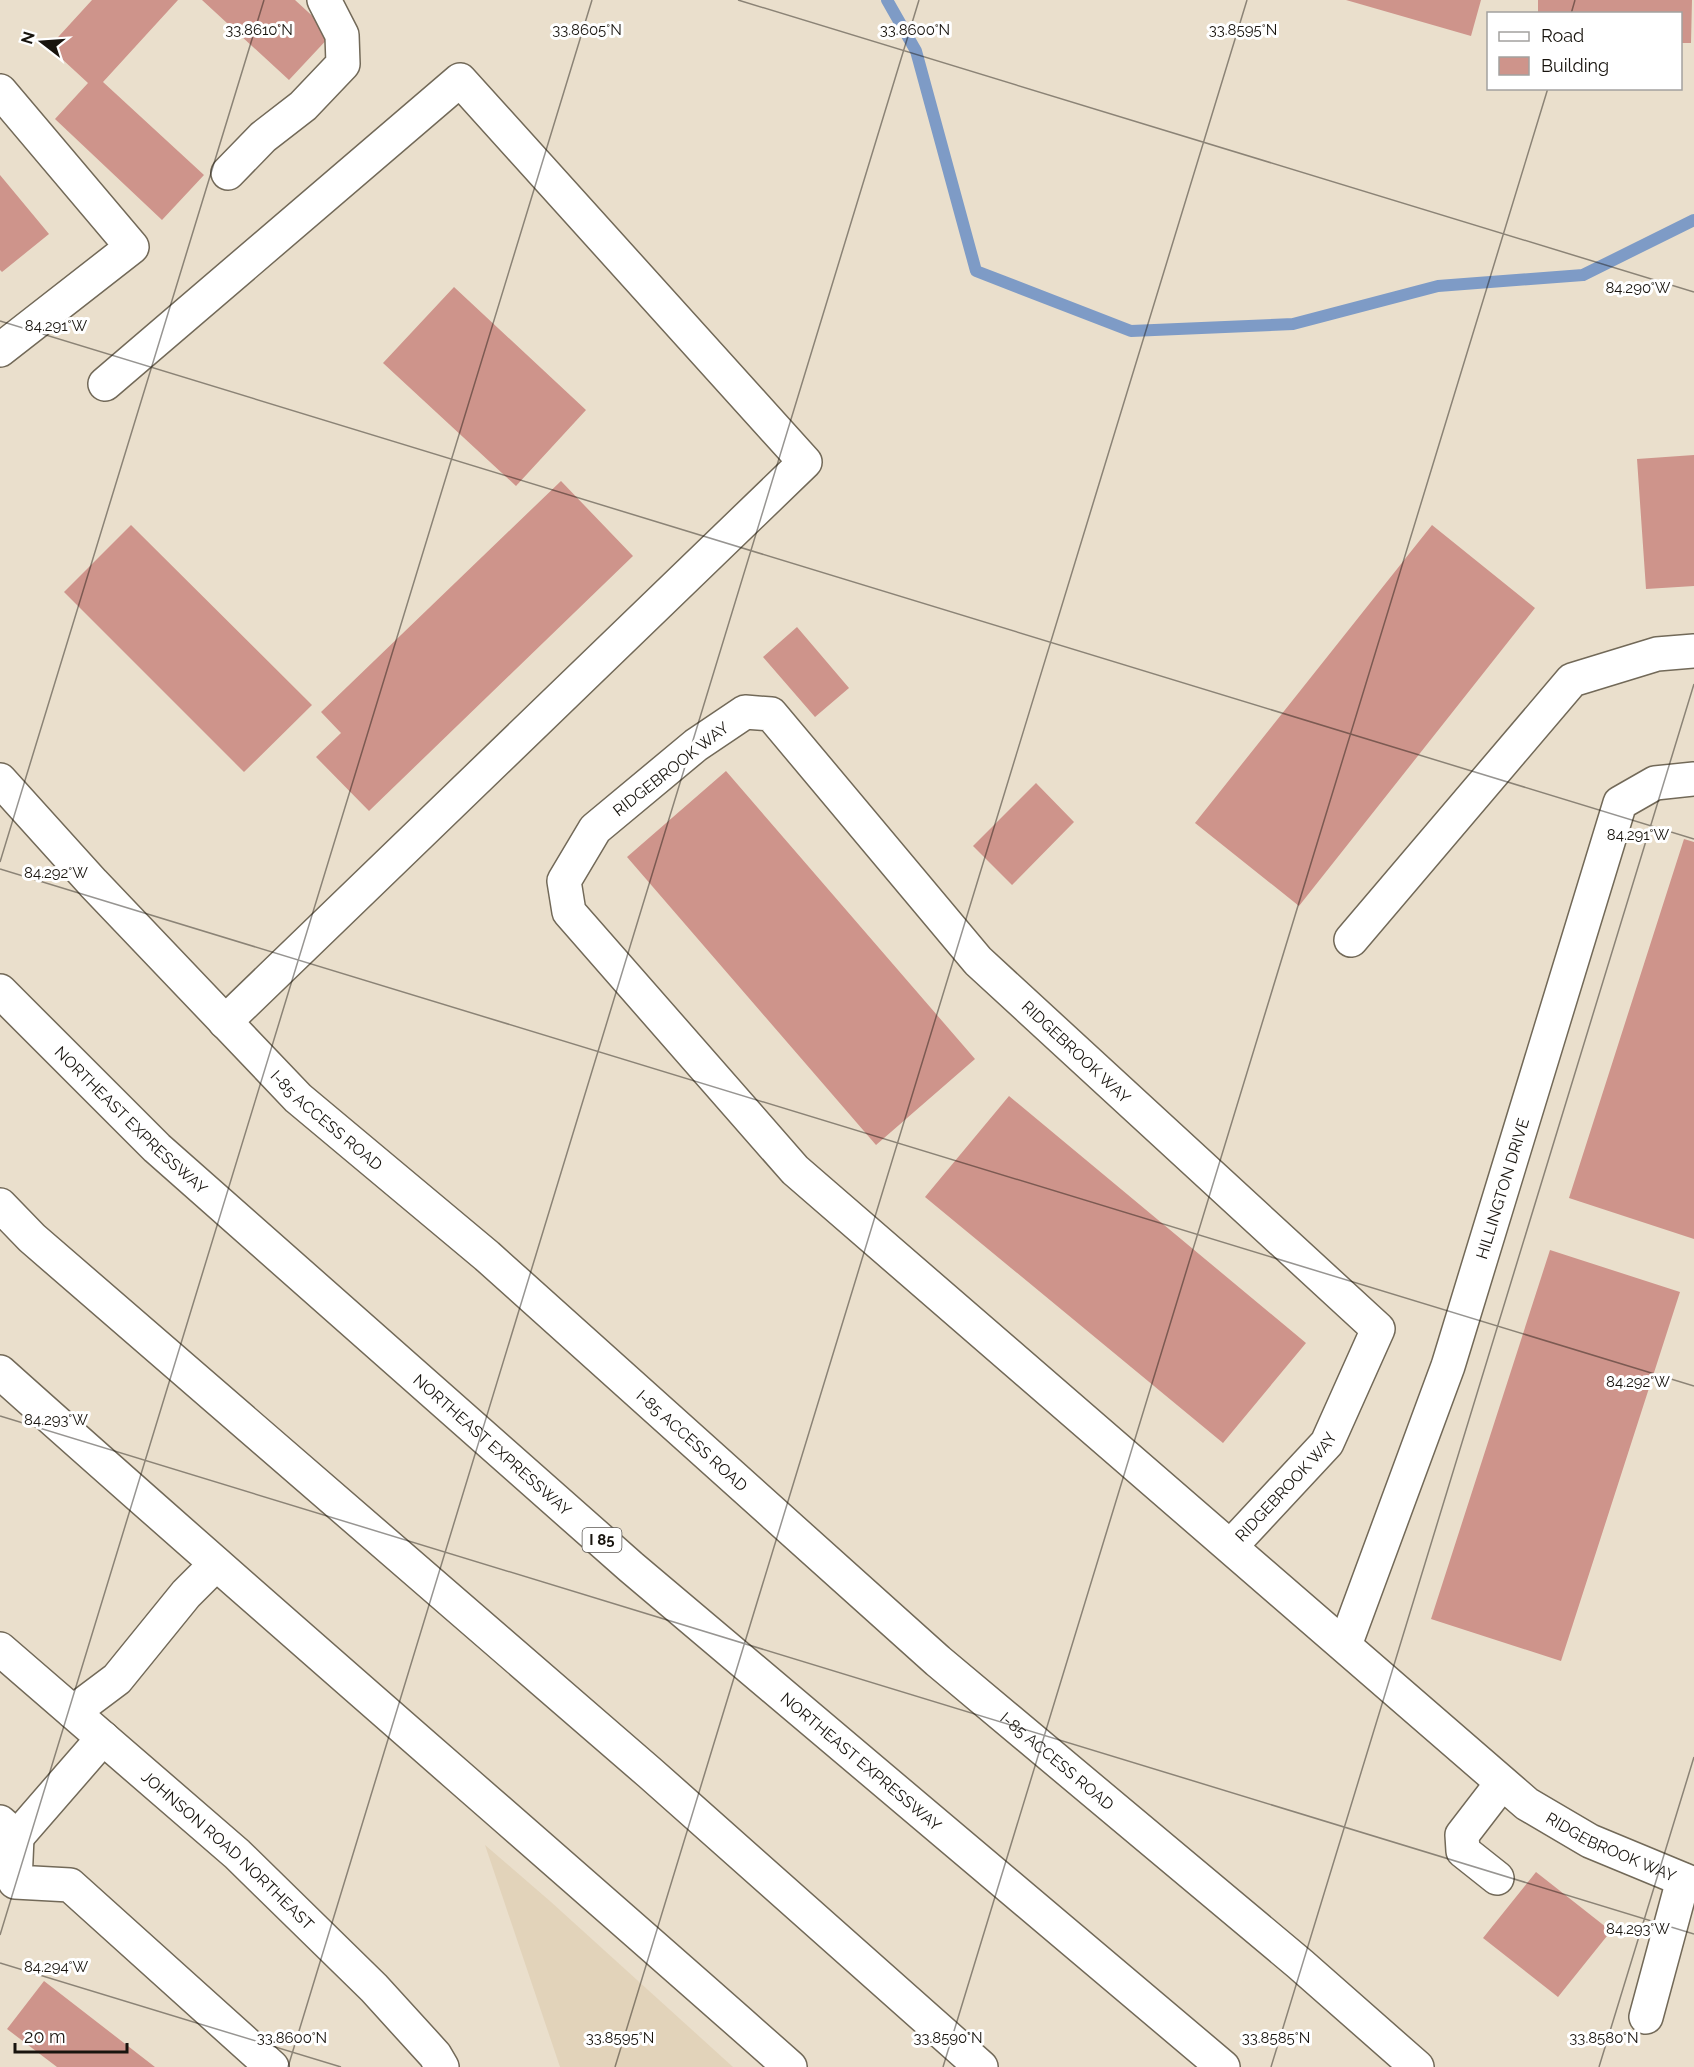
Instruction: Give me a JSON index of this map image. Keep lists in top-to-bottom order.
{
  "streets": {
    "main road": [
      "RIDGEBROOK WAY",
      "NORTHEAST EXPRESSWAY",
      "I-85 ACCESS ROAD",
      "HILLINGTON DRIVE",
      "I 85",
      "JOHNSON ROAD NORTHEAST"
    ]
  },
  "crossings": [
    ["RIDGEBROOK WAY", "HILLINGTON DRIVE"]
  ],
  "legend": ["Road", "Building"],
  "scale_bar": "20 m",
  "north": "left",
  "coordinates": [
    "33.8610°N",
    "33.8605°N",
    "33.8600°N",
    "33.8595°N",
    "84.290°W",
    "84.291°W",
    "84.292°W",
    "84.293°W",
    "84.294°W",
    "33.8590°N",
    "33.8585°N",
    "33.8580°N"
  ]
}
